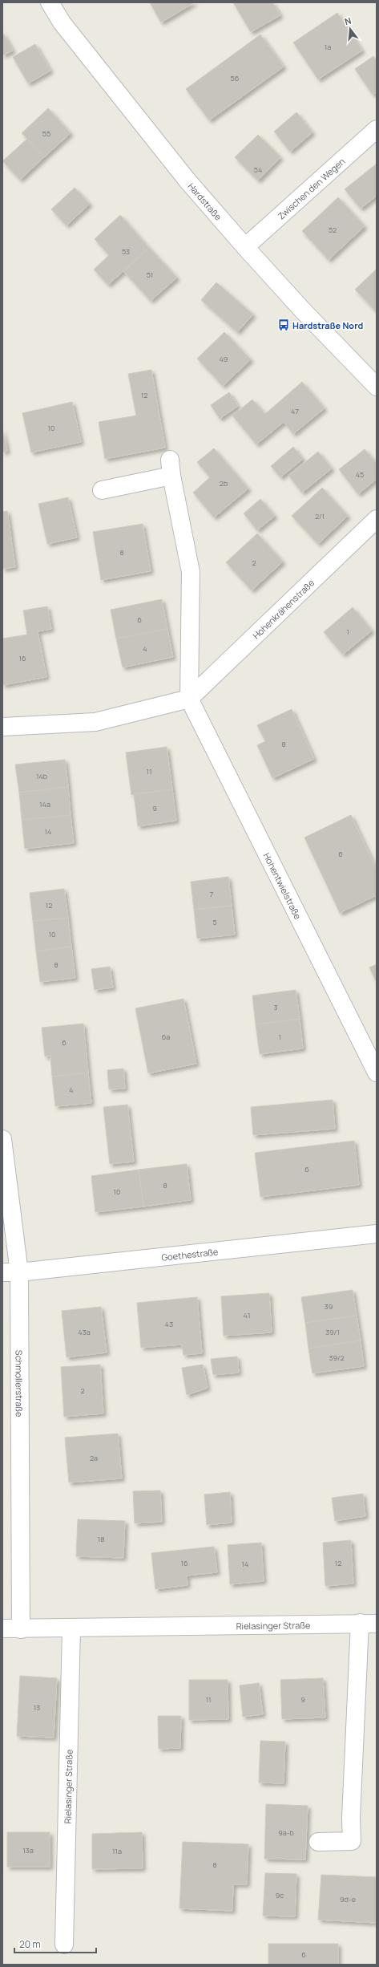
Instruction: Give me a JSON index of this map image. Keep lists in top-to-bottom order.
{
  "streets": {
    "street": [
      "Zwischen den Wegen",
      "Hardstraße",
      "Hohenkrähenstraße",
      "Hohentwielstraße",
      "Goethestraße",
      "Schmollerstraße",
      "Rielasinger Straße"
    ]
  },
  "crossings": [
    ["Zwischen den Wegen", "Hardstraße"],
    ["Hohenkrähenstraße", "Hohentwielstraße"],
    ["Goethestraße", "Schmollerstraße"],
    ["Schmollerstraße", "Rielasinger Straße"]
  ],
  "places": {
    "bus stop": ["Hardstraße Nord"]
  },
  "house_numbers": [
    "1a",
    "56",
    "55",
    "54",
    "52",
    "53",
    "51",
    "49",
    "12",
    "47",
    "10",
    "45",
    "2b",
    "2/1",
    "8",
    "2",
    "6",
    "1",
    "4",
    "16",
    "8",
    "11",
    "14b",
    "14a",
    "9",
    "14",
    "6",
    "7",
    "12",
    "5",
    "10",
    "8",
    "3",
    "6a",
    "1",
    "6",
    "4",
    "6",
    "8",
    "10",
    "39",
    "41",
    "43",
    "43a",
    "39/1",
    "39/2",
    "2",
    "2a",
    "18",
    "16",
    "12",
    "14",
    "11",
    "9",
    "13",
    "9a-b",
    "13a",
    "11a",
    "8",
    "9c",
    "9d-e",
    "6"
  ],
  "scale_bar": "20 m",
  "north": "top"
}
